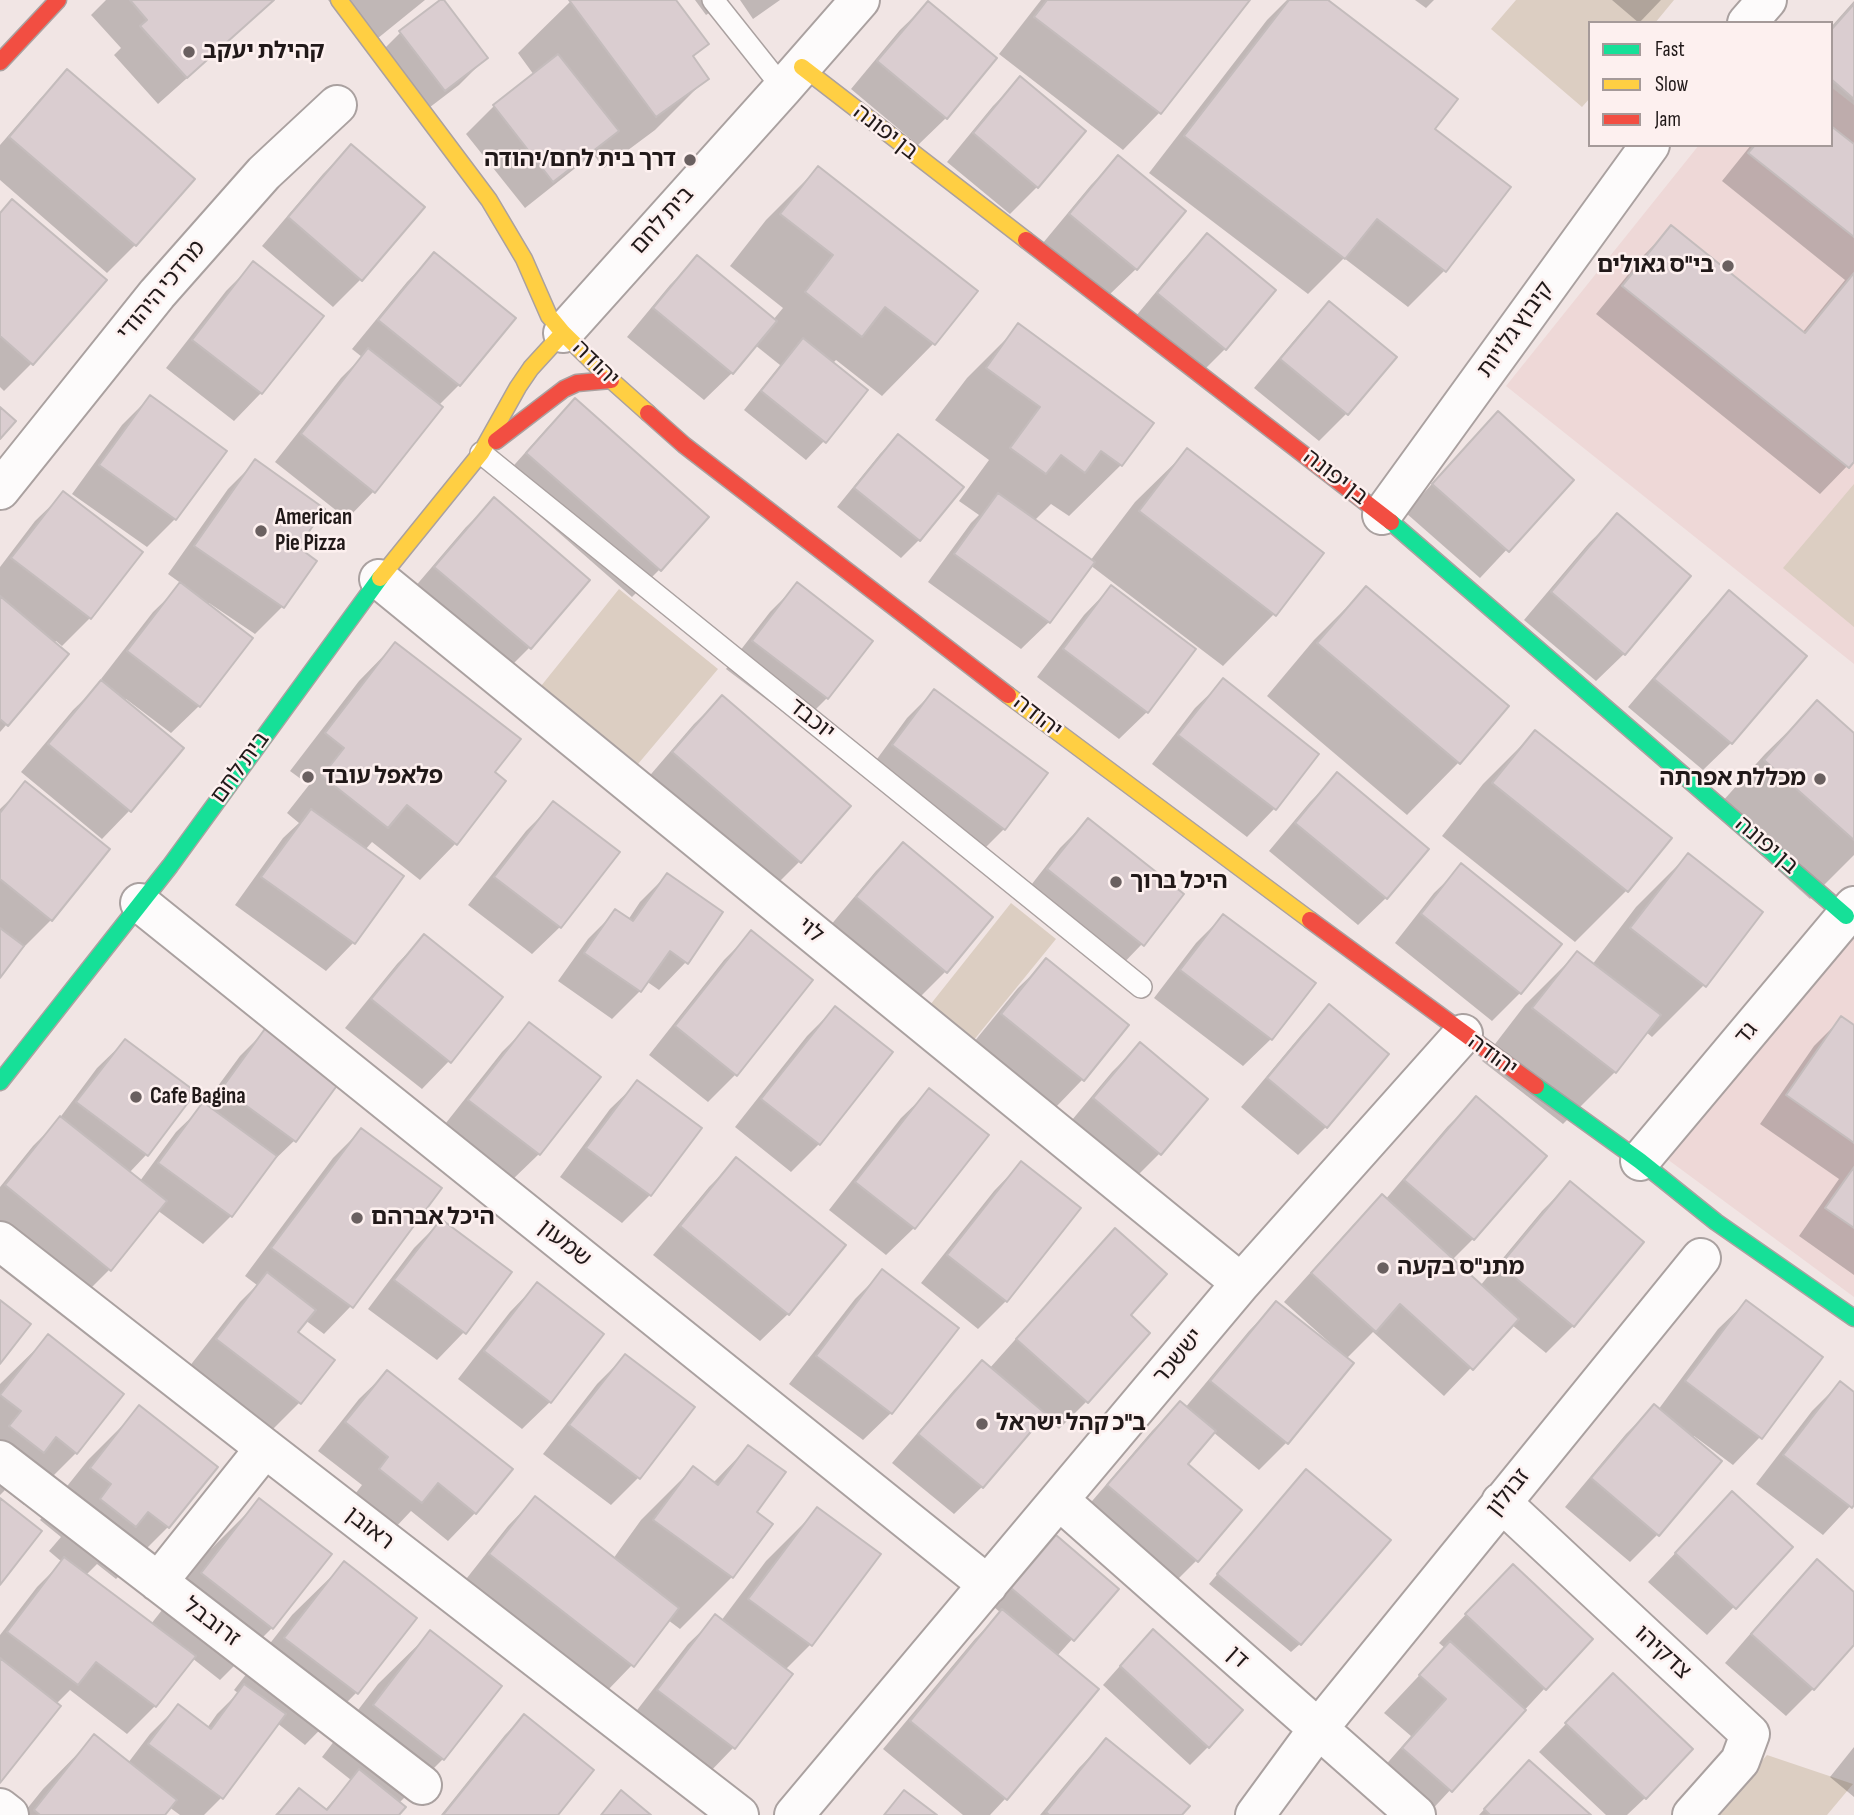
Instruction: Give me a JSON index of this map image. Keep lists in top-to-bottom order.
{
  "streets": {
    "main road": ["בן יפונה", "בית לחם", "יהודה"],
    "street": [
      "מרדכי היהודי",
      "קיבוץ גלויות",
      "לוי",
      "גד",
      "שמעון",
      "יששכר",
      "זבולון",
      "ראובן",
      "זרובבל",
      "צדקיהו",
      "דן"
    ],
    "lane": ["יוכבד"]
  },
  "crossings": [
    ["בן יפונה", "בית לחם"],
    ["בן יפונה", "קיבוץ גלויות"],
    ["בן יפונה", "גד"],
    ["בית לחם", "יהודה"],
    ["בית לחם", "יוכבד"],
    ["בית לחם", "לוי"],
    ["בית לחם", "שמעון"],
    ["יהודה", "גד"],
    ["יהודה", "יששכר"],
    ["לוי", "יששכר"],
    ["שמעון", "יששכר"],
    ["יששכר", "דן"],
    ["זבולון", "צדקיהו"],
    ["זבולון", "דן"]
  ],
  "places": [
    "קהילת יעקב",
    "דרך בית לחם/יהודה",
    "בי\"ס גאולים",
    "American Pie Pizza",
    "פלאפל עובד",
    "מכללת אפרתה",
    "היכל ברוך",
    "Cafe Bagina",
    "היכל אברהם",
    "מתנ\"ס בקעה",
    "ב\"כ קהל ישראל"
  ],
  "legend": ["Fast", "Slow", "Jam"]
}
